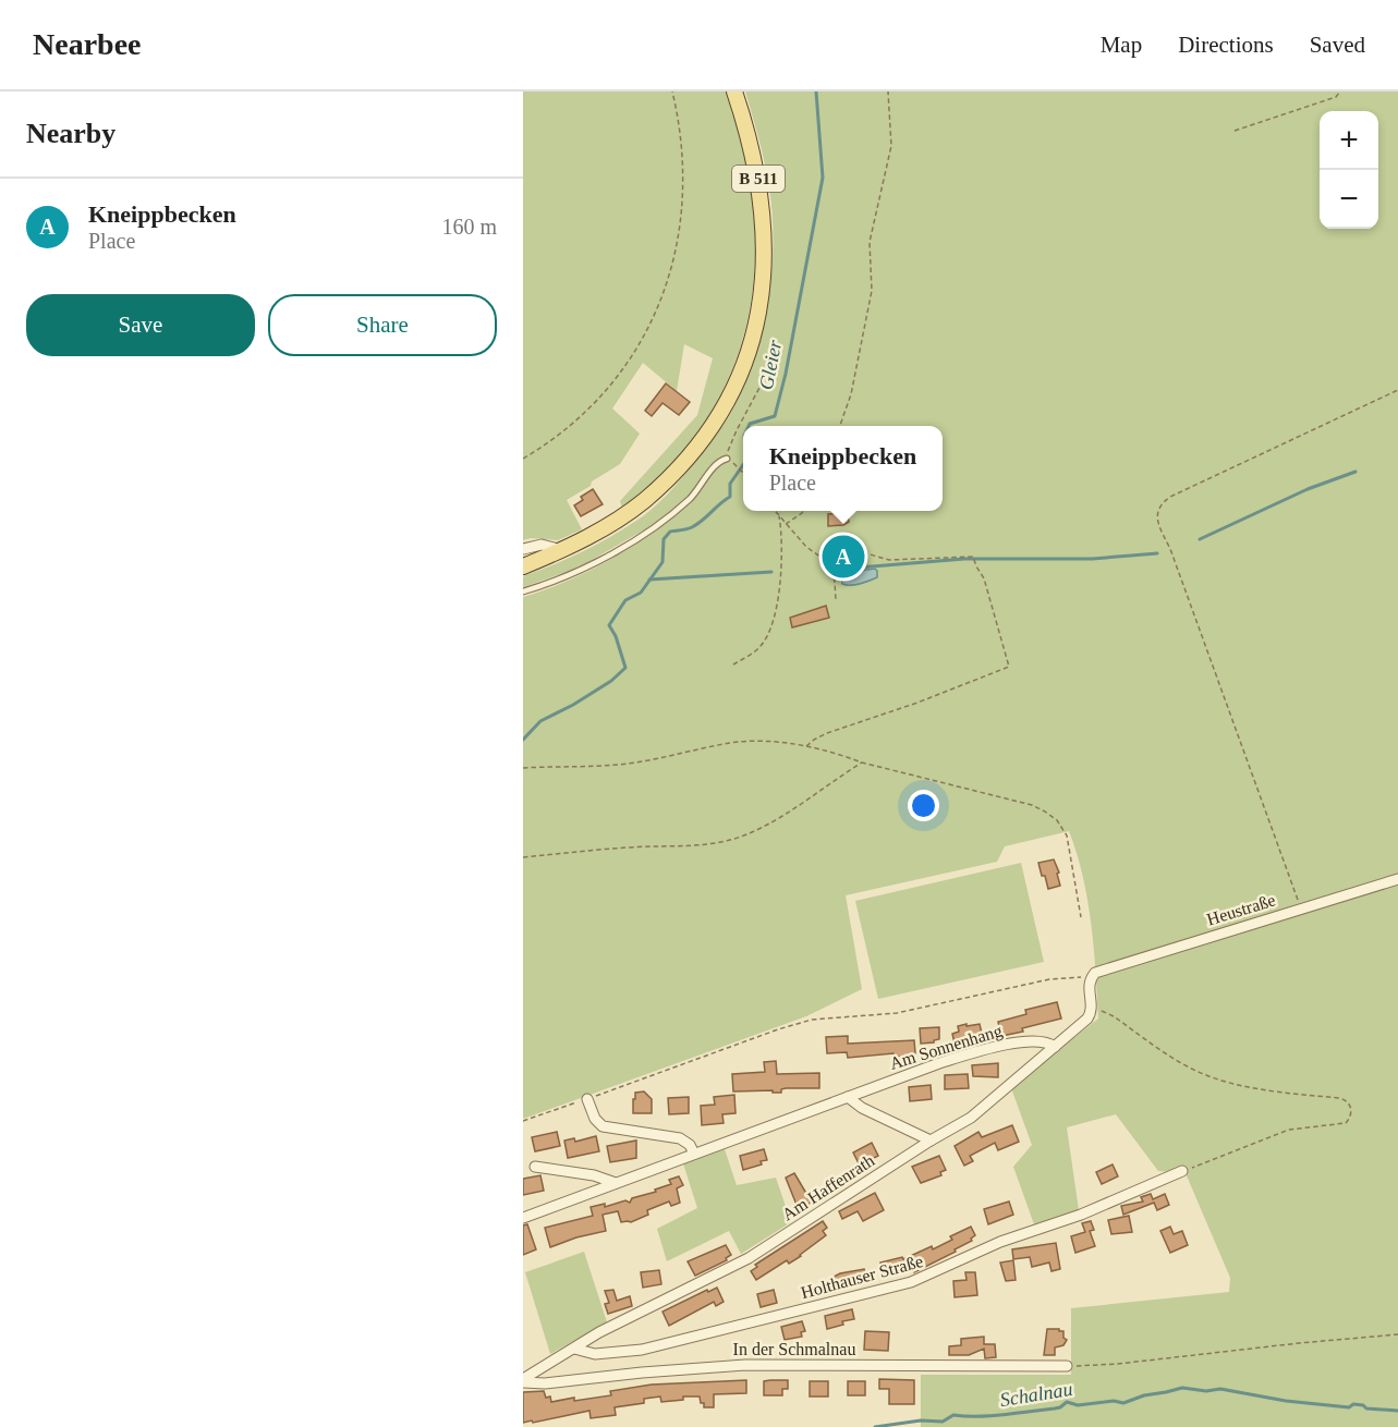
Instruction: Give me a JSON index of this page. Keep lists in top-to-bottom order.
{
  "streets": {
    "main road": ["B 511"],
    "street": [
      "Heustraße",
      "Am Sonnenhang",
      "Am Haffenrath",
      "Holthauser Straße",
      "In der Schmalnau"
    ]
  },
  "crossings": [
    ["Am Sonnenhang", "Am Haffenrath"],
    ["Am Haffenrath", "Holthauser Straße"],
    ["Am Haffenrath", "In der Schmalnau"]
  ],
  "water": ["Gleier", "Schalnau"],
  "page": {
    "header": "Nearbee",
    "nav": ["Map", "Directions", "Saved"],
    "heading": "Nearby",
    "map_buttons": ["+", "−"],
    "list": [
      {
        "mark": "A",
        "name": "Kneippbecken",
        "note": "Place",
        "value": "160 m"
      }
    ],
    "buttons": ["Save", "Share"],
    "popup": ["Kneippbecken", "Place"],
    "pins": "A"
  }
}
